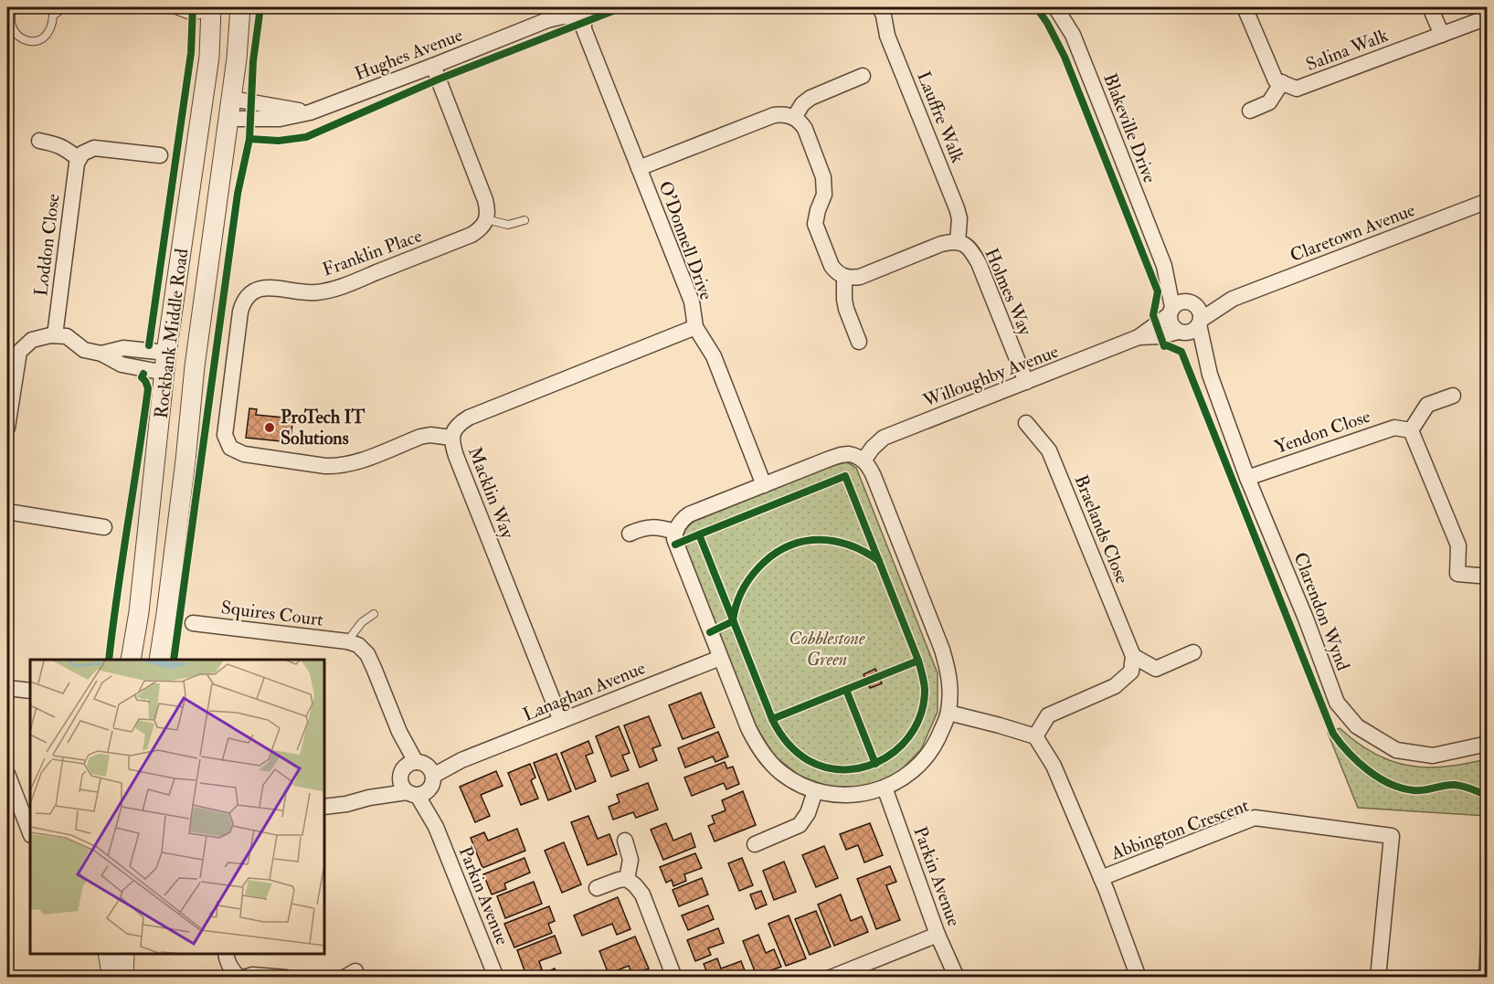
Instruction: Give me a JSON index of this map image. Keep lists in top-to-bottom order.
{
  "streets": {
    "street": [
      "Salina Walk",
      "Hughes Avenue",
      "Lauffre Walk",
      "Blakeville Drive",
      "Claretown Avenue",
      "O'Donnell Drive",
      "Loddon Close",
      "Franklin Place",
      "Holmes Way",
      "Rockbank Middle Road",
      "Willoughby Avenue",
      "Yendon Close",
      "Macklin Way",
      "Braelands Close",
      "Clarendon Wynd",
      "Squires Court",
      "Lanaghan Avenue",
      "Abbington Crescent",
      "Parkin Avenue"
    ]
  },
  "crossings": [
    ["Hughes Avenue", "O'Donnell Drive"],
    ["Hughes Avenue", "Rockbank Middle Road"],
    ["Lauffre Walk", "Holmes Way"],
    ["Blakeville Drive", "Claretown Avenue"],
    ["Blakeville Drive", "Willoughby Avenue"],
    ["Blakeville Drive", "Clarendon Wynd"],
    ["Claretown Avenue", "Willoughby Avenue"],
    ["Claretown Avenue", "Clarendon Wynd"],
    ["O'Donnell Drive", "Macklin Way"],
    ["Franklin Place", "Macklin Way"],
    ["Holmes Way", "Willoughby Avenue"],
    ["Willoughby Avenue", "Clarendon Wynd"],
    ["Yendon Close", "Clarendon Wynd"],
    ["Macklin Way", "Lanaghan Avenue"],
    ["Squires Court", "Lanaghan Avenue"],
    ["Squires Court", "Parkin Avenue"],
    ["Lanaghan Avenue", "Parkin Avenue"]
  ],
  "parks": ["Cobblestone Green"],
  "places": ["ProTech IT Solutions"]
}
